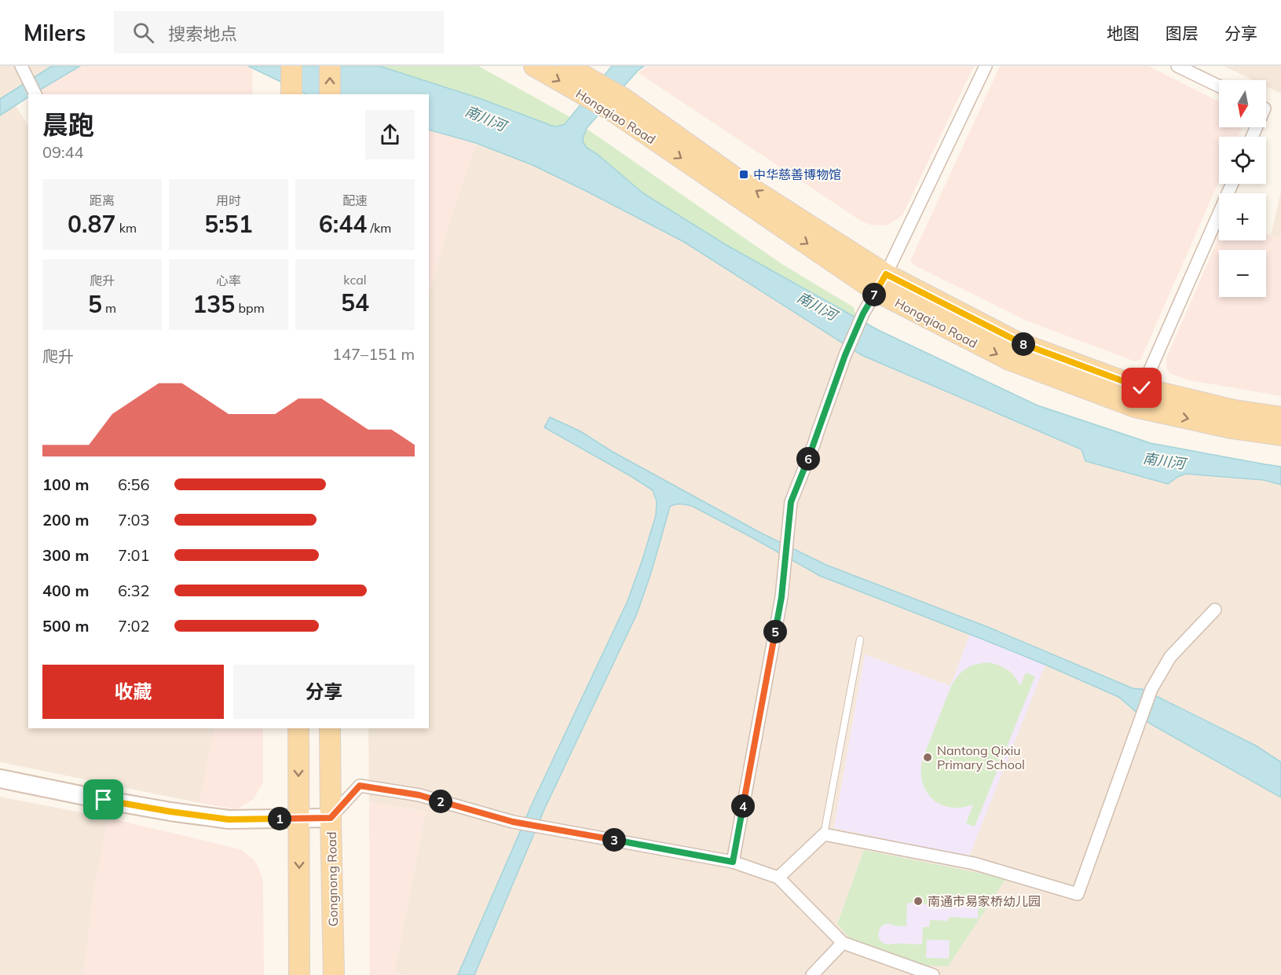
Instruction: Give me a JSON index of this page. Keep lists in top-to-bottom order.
{
  "streets": {
    "main road": ["Hongqiao Road", "Gongnong Road"]
  },
  "water": ["南川河"],
  "places": {
    "transit": ["中华慈善博物馆"],
    "other": ["Nantong Qixiu Primary School", "南通市易家桥幼儿园"]
  },
  "north": "bottom",
  "page": {
    "header": "Milers",
    "search": "搜索地点",
    "nav": ["地图", "图层", "分享"],
    "map_buttons": ["+", "−"],
    "heading": ["晨跑", "09:44"],
    "stats": [
      ["距离", "0.87 km"],
      ["用时", "5:51"],
      ["配速", "6:44 /km"],
      ["爬升", "5 m"],
      ["心率", "135 bpm"],
      ["kcal", "54"]
    ],
    "pins": [
      "7",
      "8",
      "6",
      "5",
      "2",
      "4",
      "1",
      "3"
    ],
    "chart": ["爬升", "147–151 m"],
    "list": [
      {
        "name": "100 m",
        "note": "6:56"
      },
      {
        "name": "200 m",
        "note": "7:03"
      },
      {
        "name": "300 m",
        "note": "7:01"
      },
      {
        "name": "400 m",
        "note": "6:32"
      },
      {
        "name": "500 m",
        "note": "7:02"
      }
    ],
    "buttons": ["收藏", "分享"]
  }
}
